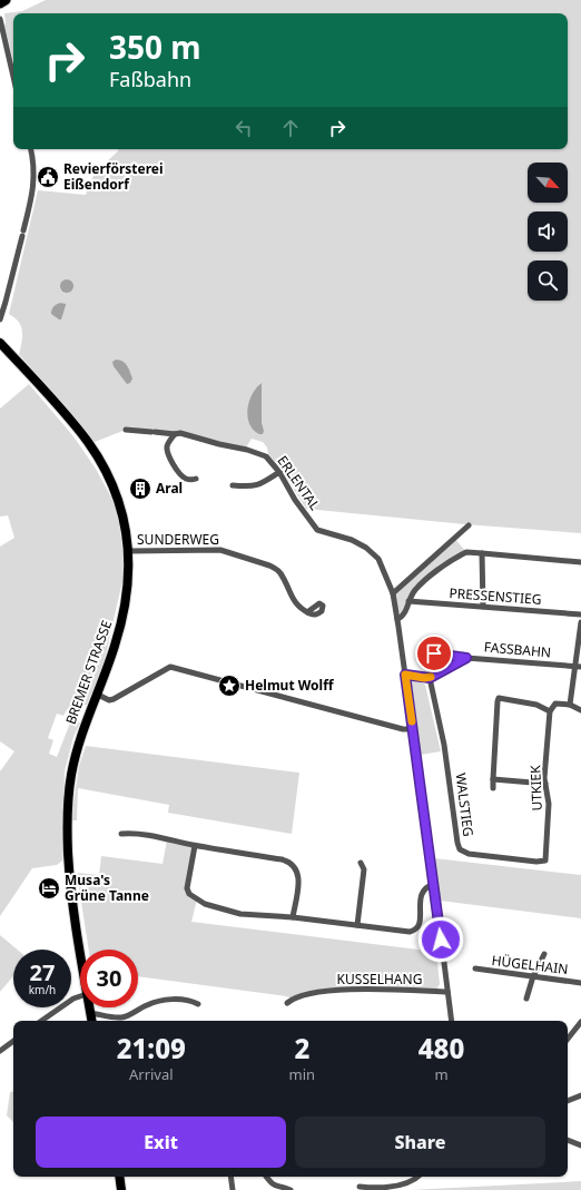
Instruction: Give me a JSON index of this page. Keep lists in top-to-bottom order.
{
  "streets": {
    "main road": ["BREMER STRASSE"],
    "street": [
      "ERLENTAL",
      "SUNDERWEG",
      "PRESSENSTIEG",
      "FASSBAHN",
      "UTKIEK",
      "WALSTIEG",
      "HÜGELHAIN",
      "KUSSELHANG"
    ]
  },
  "crossings": [
    ["ERLENTAL", "KUSSELHANG"],
    ["SUNDERWEG", "BREMER STRASSE"],
    ["FASSBAHN", "WALSTIEG"],
    ["UTKIEK", "WALSTIEG"]
  ],
  "places": {
    "public building": ["Revierförsterei Eißendorf"],
    "building": ["Aral"],
    "place": ["Helmut Wolff"],
    "hotel": ["Musa's Grüne Tanne"]
  },
  "north": "bottom right",
  "page": {
    "turn": ["350 m", "Faßbahn"],
    "speed": "27 km/h",
    "limit": "30",
    "eta": [
      "21:09",
      "Arrival",
      "2",
      "min",
      "480",
      "m"
    ],
    "buttons": ["Exit", "Share"]
  }
}
